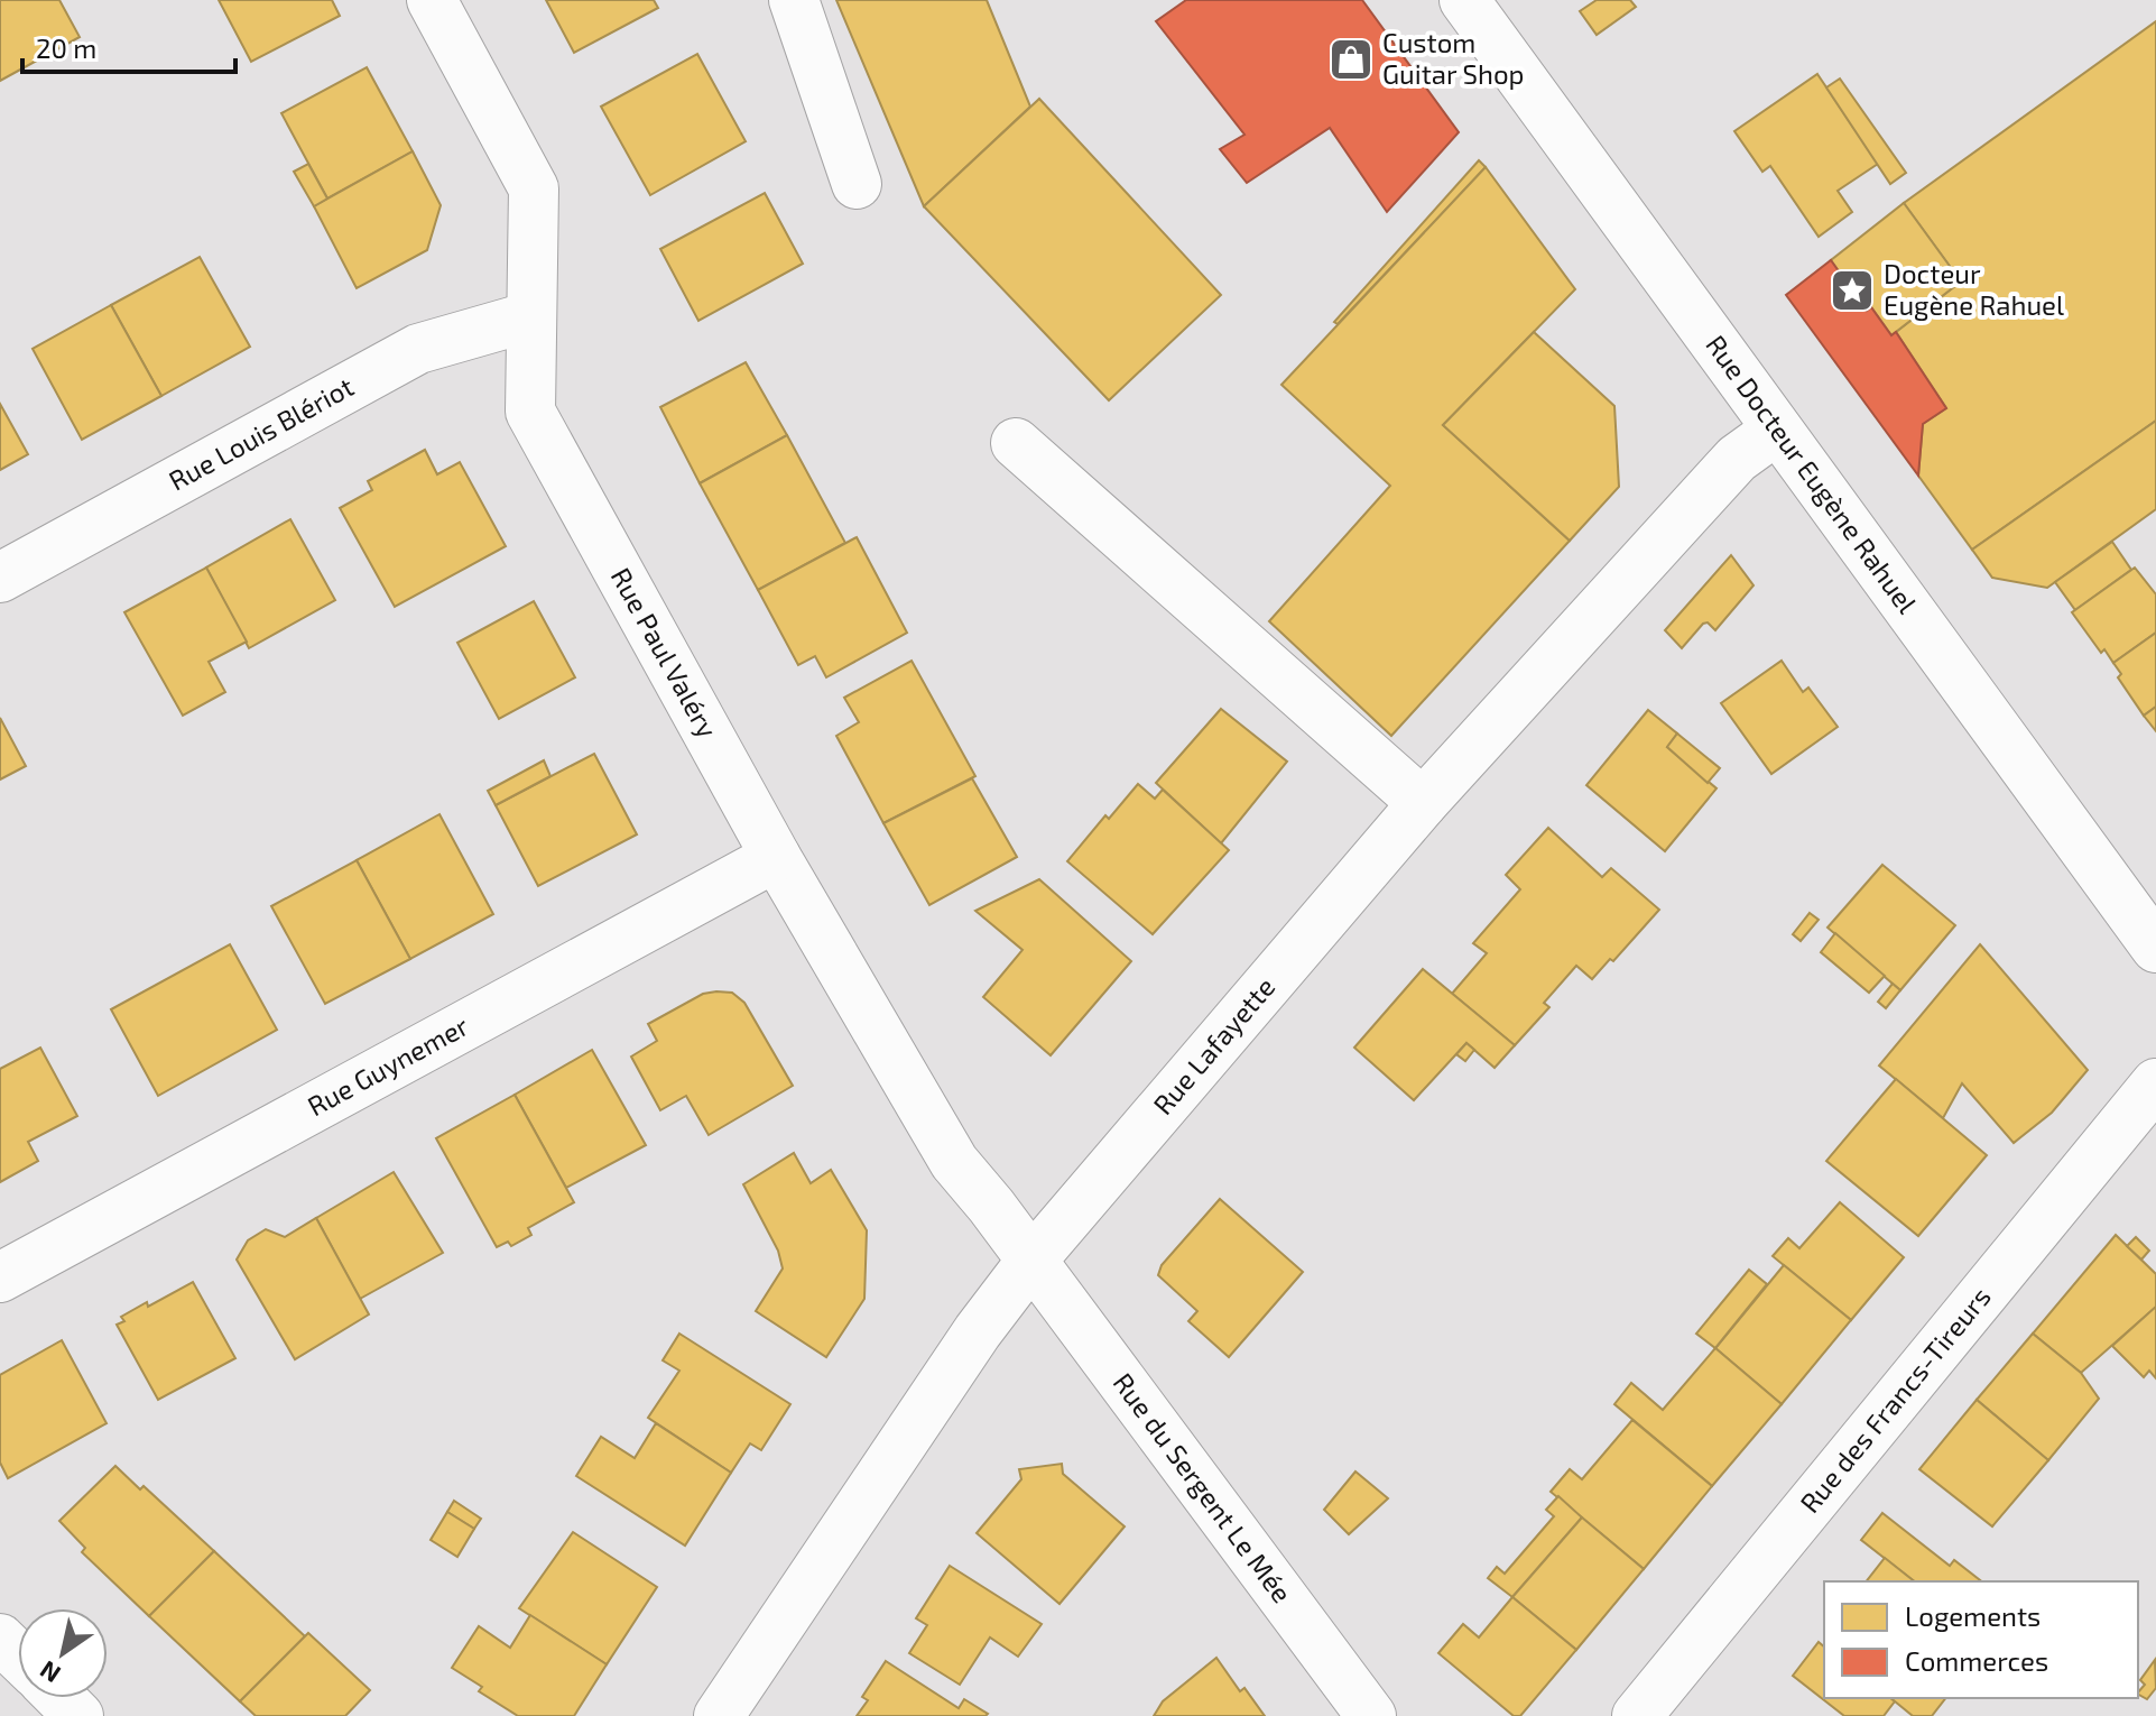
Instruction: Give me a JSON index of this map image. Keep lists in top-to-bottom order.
{
  "streets": {
    "street": [
      "Rue Louis Blériot",
      "Rue Docteur Eugène Rahuel",
      "Rue Paul Valéry",
      "Rue Lafayette",
      "Rue Guynemer",
      "Rue des Francs-Tireurs",
      "Rue du Sergent Le Mée"
    ]
  },
  "crossings": [
    ["Rue Louis Blériot", "Rue Paul Valéry"],
    ["Rue Docteur Eugène Rahuel", "Rue Lafayette"],
    ["Rue Paul Valéry", "Rue Lafayette"],
    ["Rue Paul Valéry", "Rue Guynemer"],
    ["Rue Paul Valéry", "Rue du Sergent Le Mée"],
    ["Rue Lafayette", "Rue du Sergent Le Mée"]
  ],
  "places": {
    "shop": ["Custom Guitar Shop"],
    "place": ["Docteur Eugène Rahuel"]
  },
  "legend": ["Logements", "Commerces"],
  "scale_bar": "20 m",
  "north": "bottom left"
}
